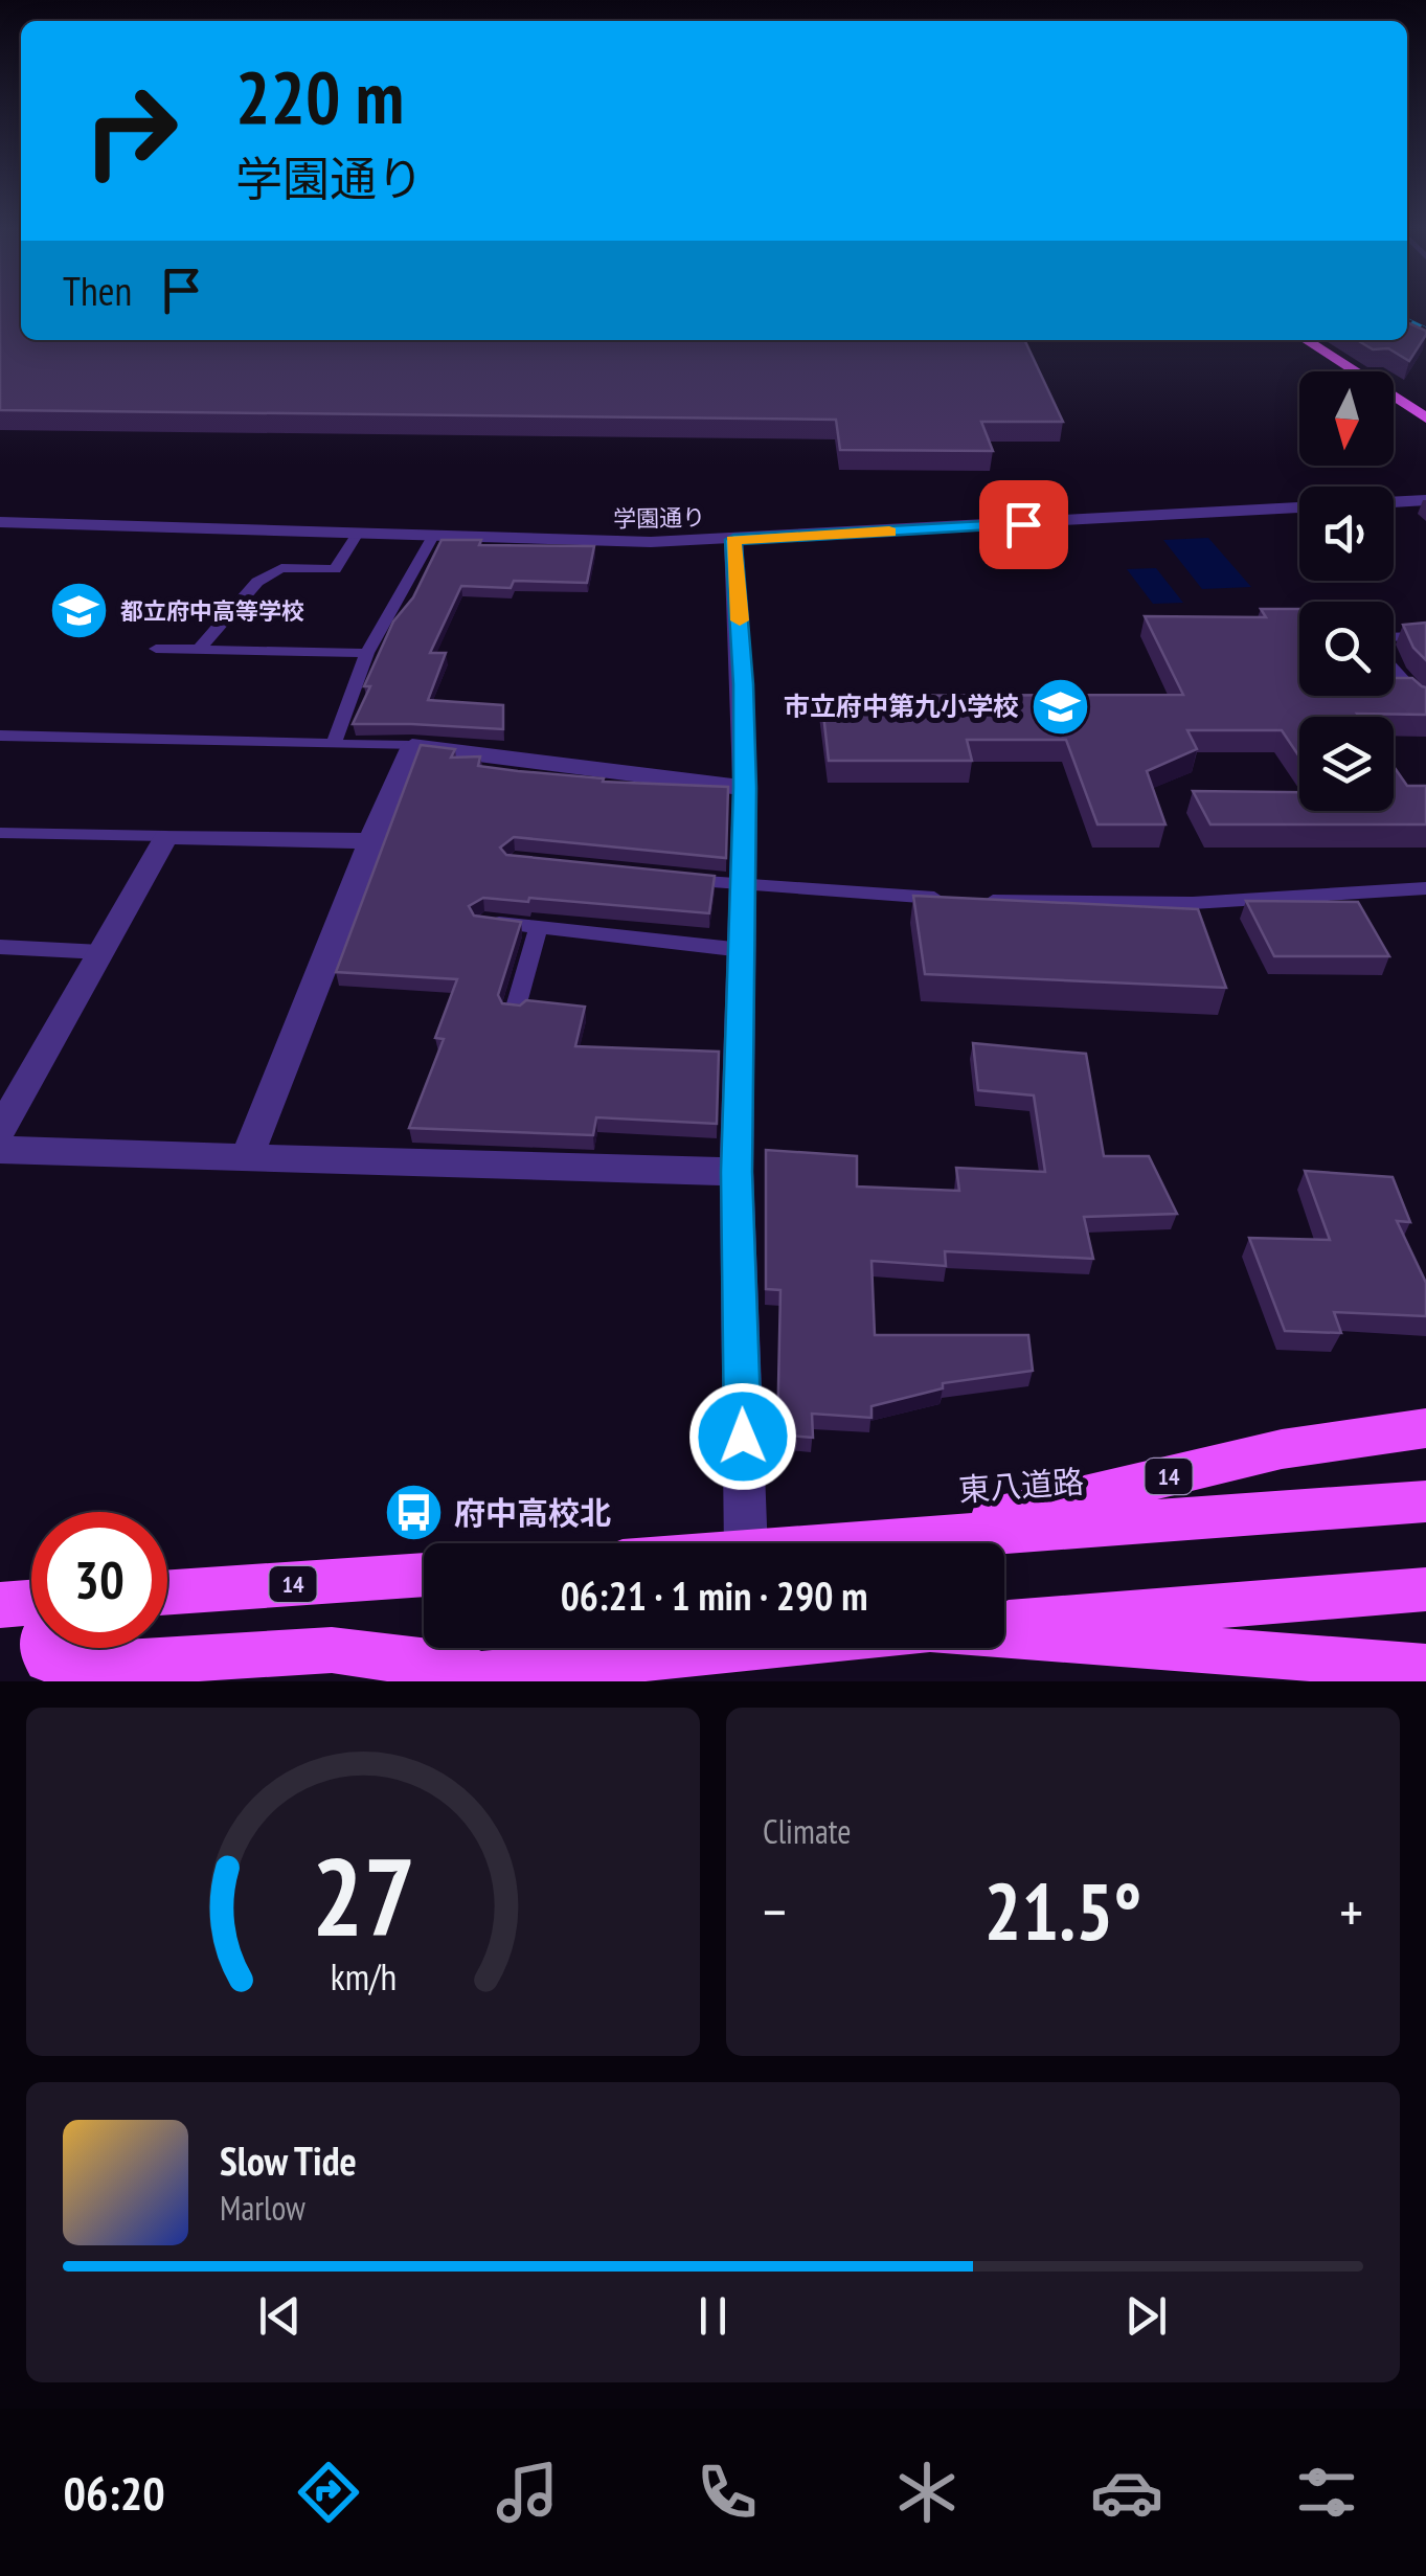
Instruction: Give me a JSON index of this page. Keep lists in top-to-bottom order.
{
  "streets": {
    "main road": ["14", "東八道路"],
    "street": ["学園通り"]
  },
  "crossings": [
    ["14", "東八道路"]
  ],
  "places": {
    "school or university": ["都立府中高等学校", "市立府中第九小学校"],
    "bus stop": ["府中高校北"]
  },
  "north": "bottom",
  "page": {
    "turn": ["220 m", "学園通り"],
    "then": "Then",
    "limit": "30",
    "trip": "06:21 · 1 min · 290 m",
    "tile": "Climate",
    "heat": ["−", "21.5°", "+"],
    "song": ["Slow Tide", "Marlow"],
    "tabs": "06:20",
    "gauge": ["27", "km/h"]
  }
}
